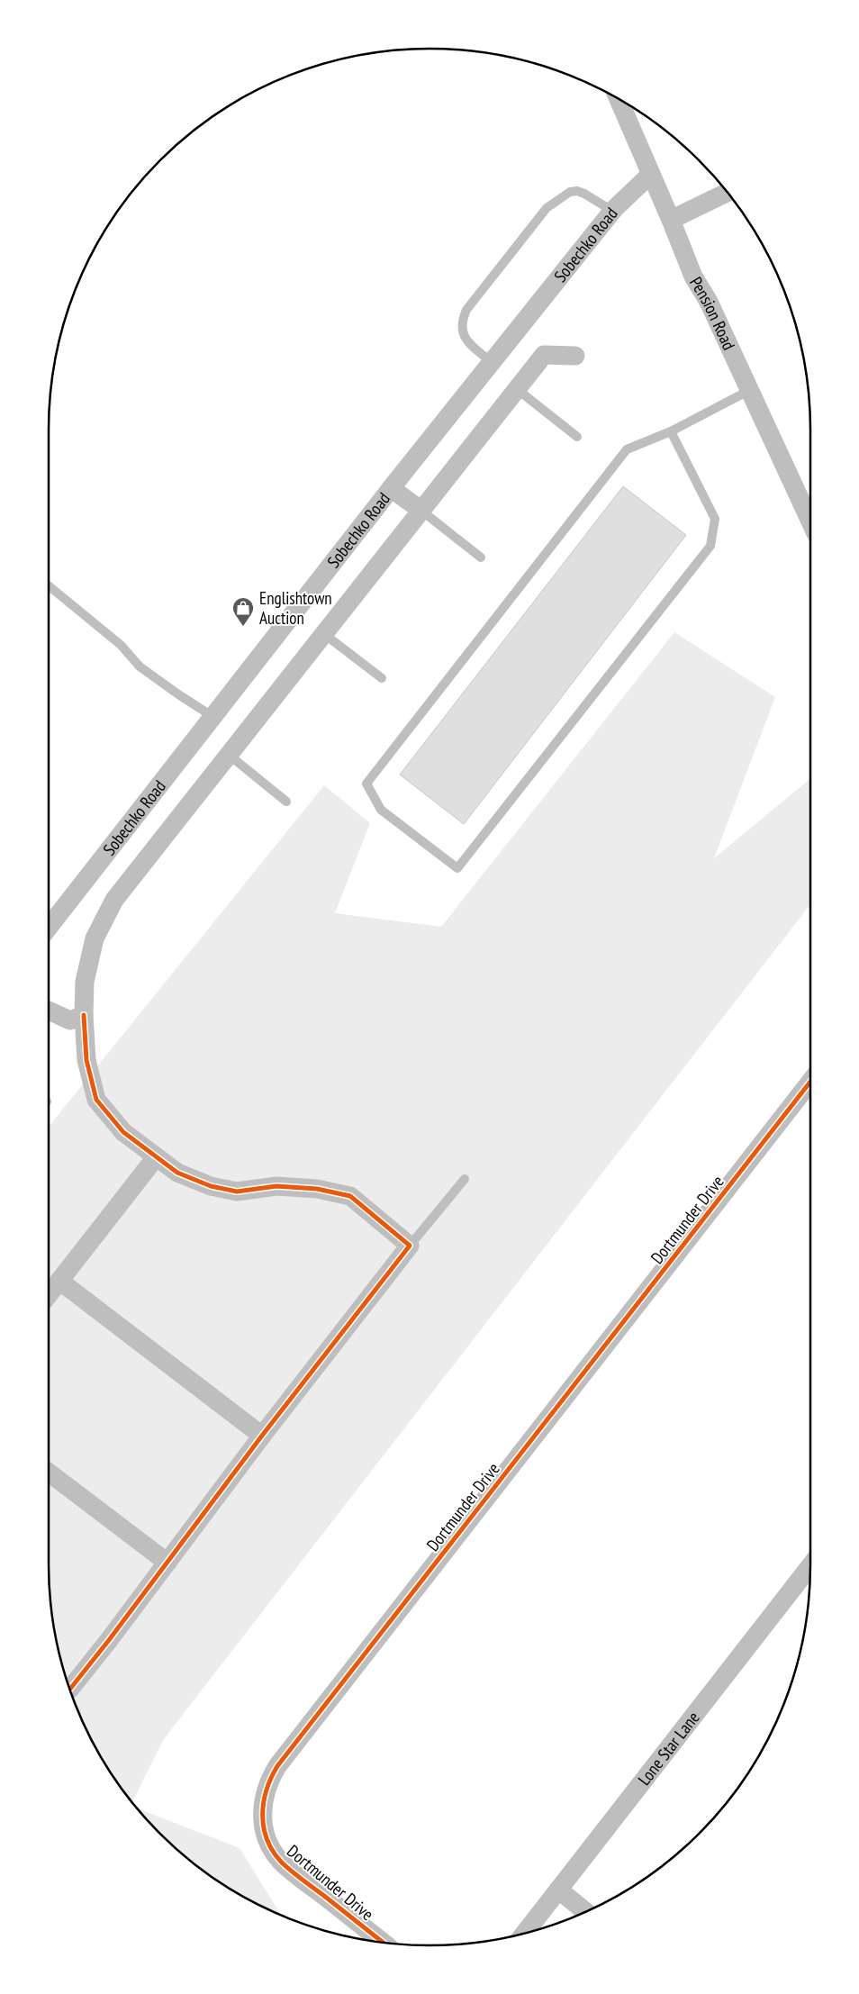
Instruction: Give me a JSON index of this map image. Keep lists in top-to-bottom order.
{
  "streets": {
    "street": [
      "Sobechko Road",
      "Pension Road",
      "Dortmunder Drive",
      "Lone Star Lane"
    ]
  },
  "crossings": [
    ["Sobechko Road", "Pension Road"]
  ],
  "places": {
    "shop": ["Englishtown Auction"]
  }
}
